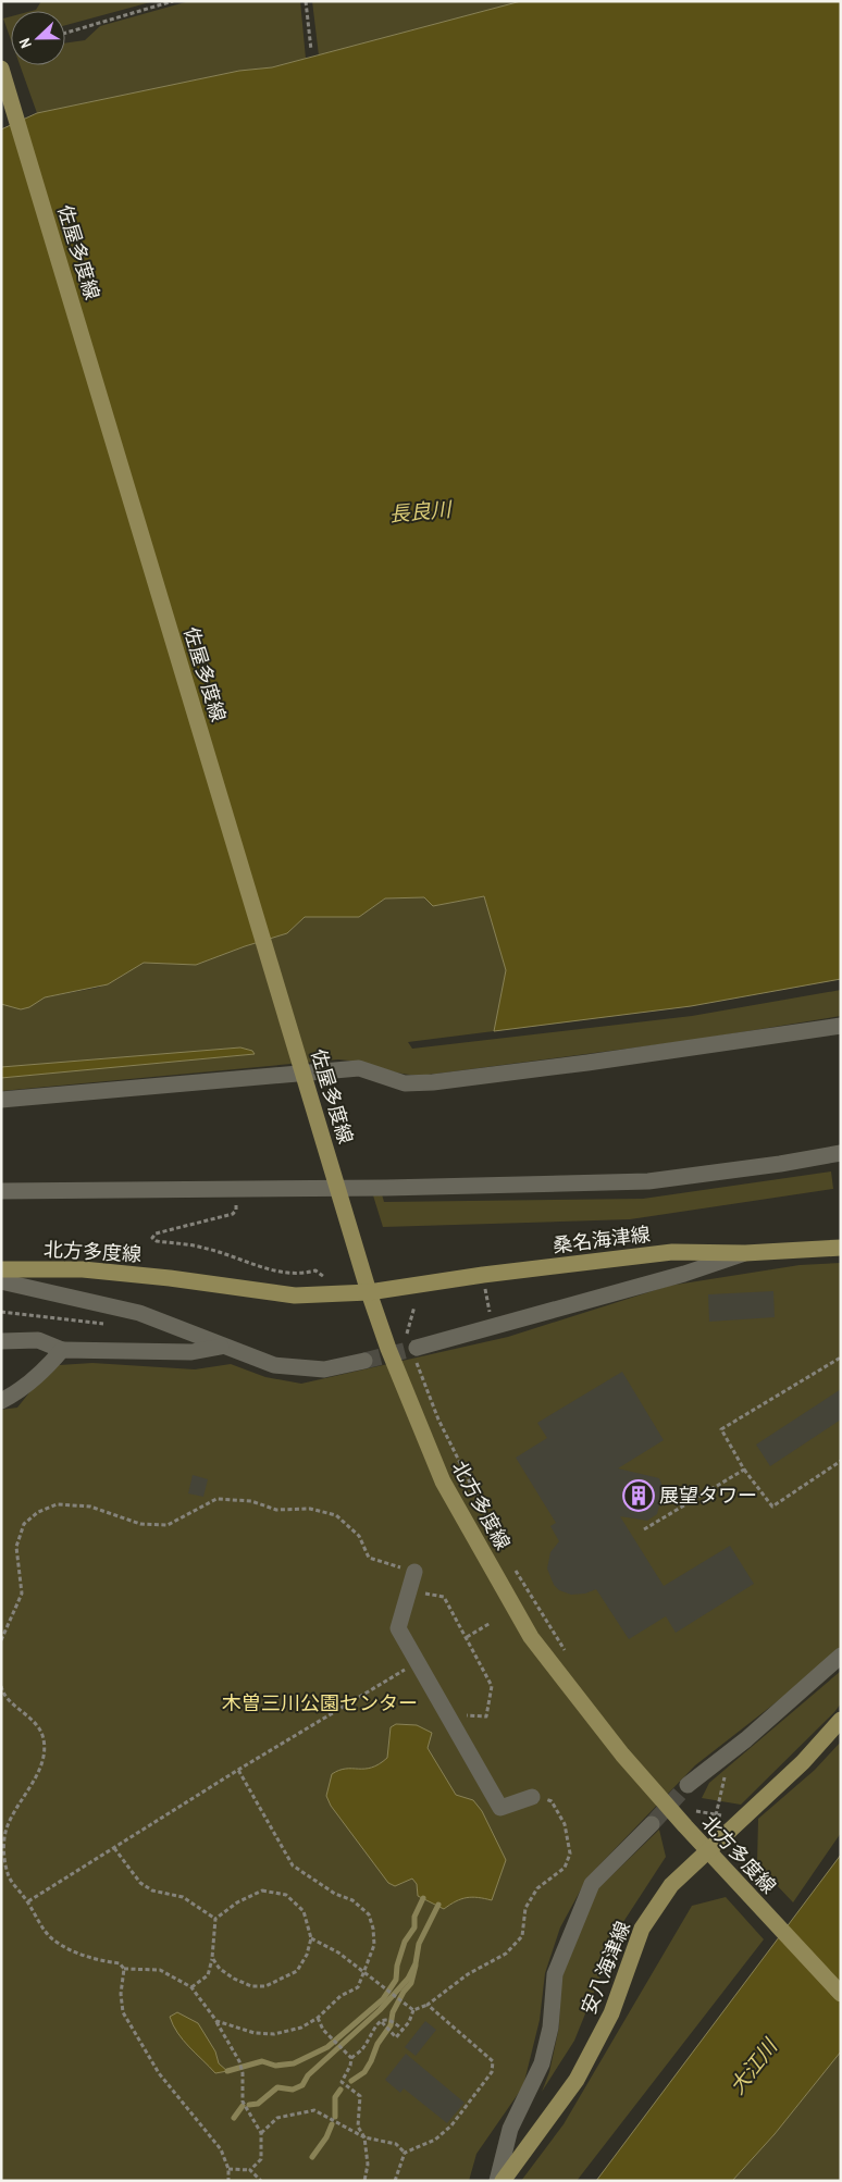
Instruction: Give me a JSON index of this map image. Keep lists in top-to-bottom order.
{
  "streets": {
    "main road": [
      "佐屋多度線",
      "桑名海津線",
      "北方多度線",
      "安八海津線"
    ]
  },
  "crossings": [
    ["佐屋多度線", "桑名海津線"],
    ["佐屋多度線", "北方多度線"],
    ["桑名海津線", "北方多度線"],
    ["北方多度線", "安八海津線"]
  ],
  "water": ["長良川", "大江川"],
  "parks": ["木曽三川公園センター"],
  "places": {
    "building": ["展望タワー"]
  },
  "north": "left"
}
